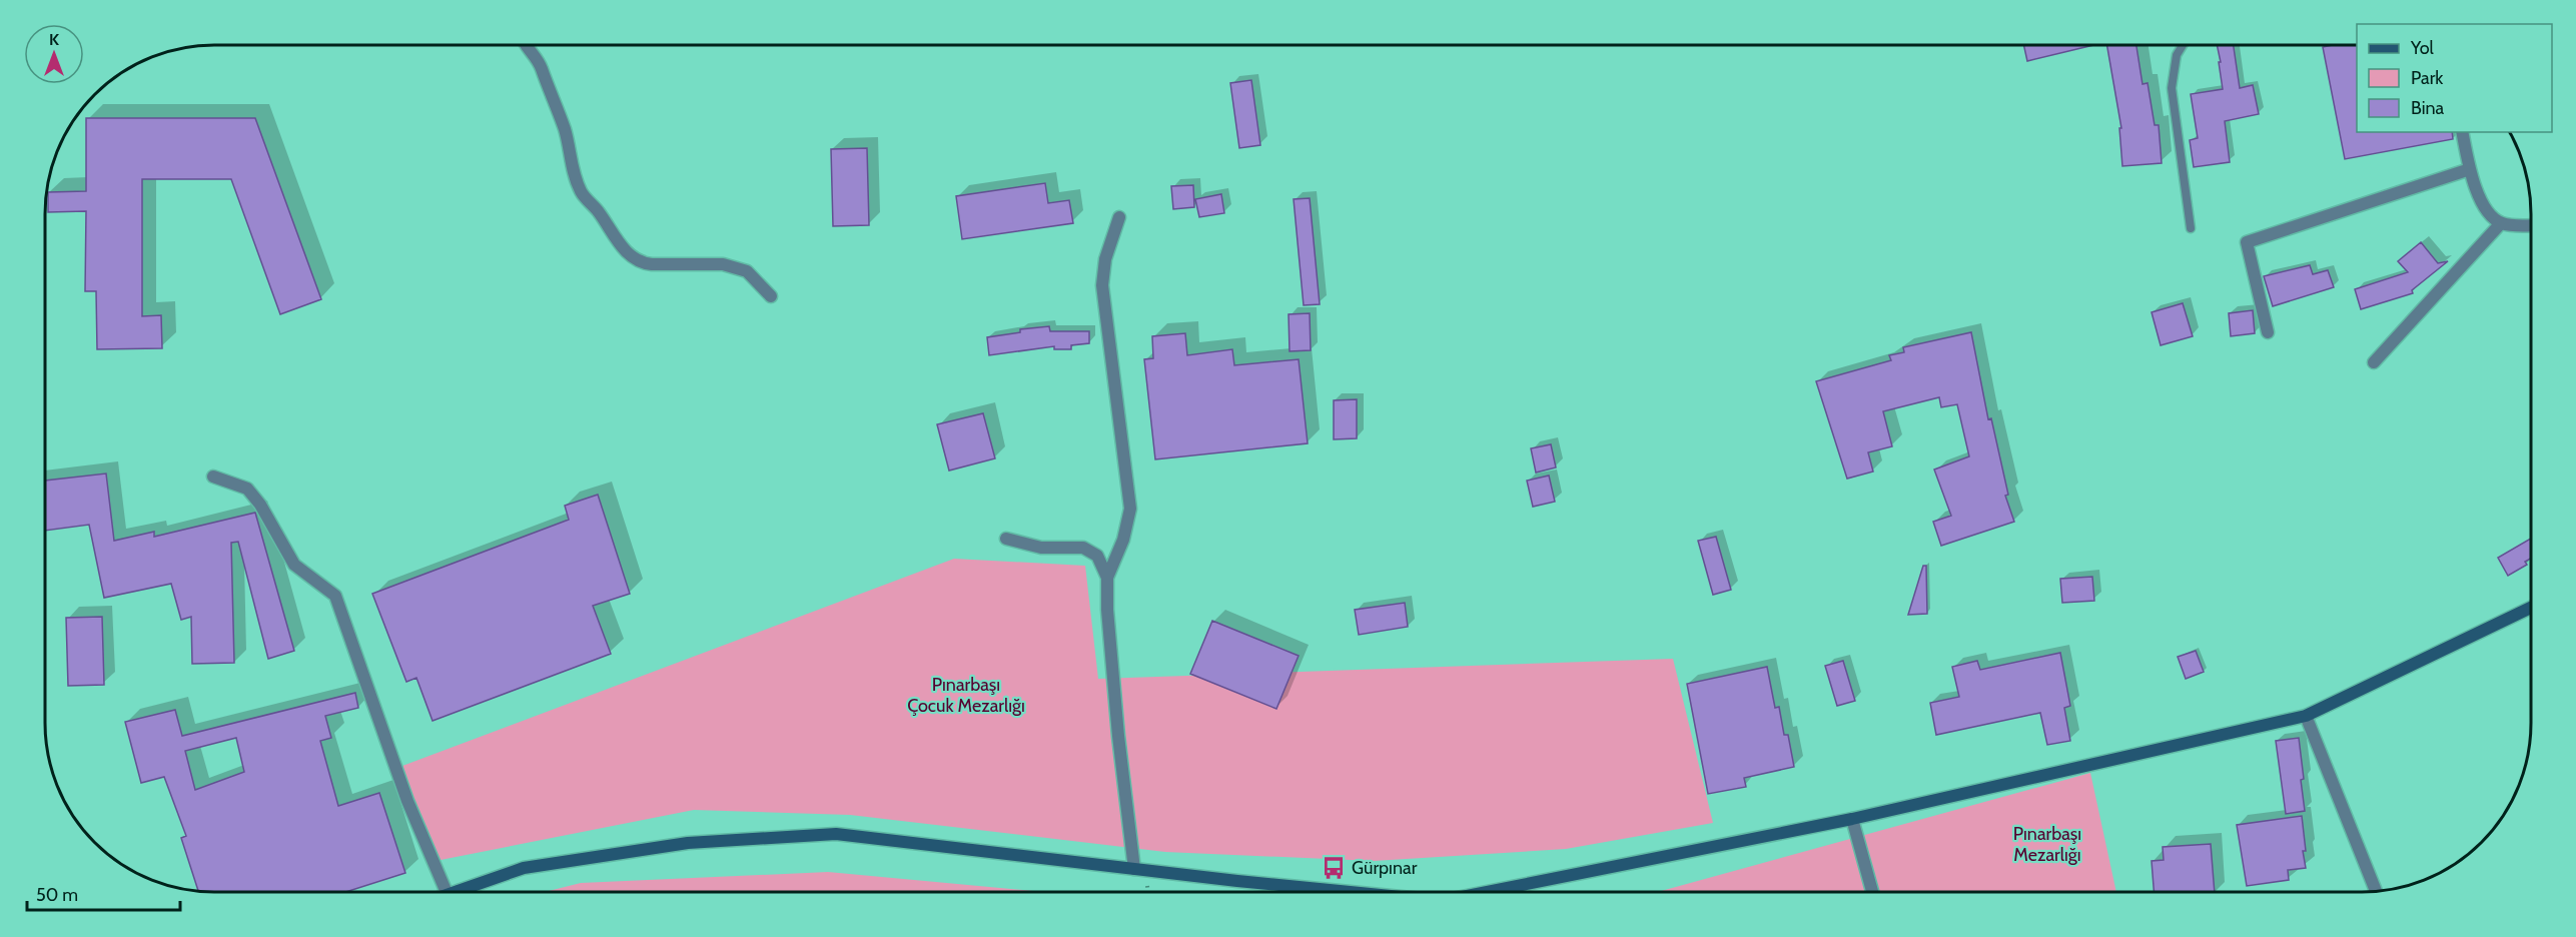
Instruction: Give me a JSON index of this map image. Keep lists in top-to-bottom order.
{
  "parks": ["Pınarbaşı Çocuk Mezarlığı", "Pınarbaşı Mezarlığı"],
  "places": {
    "bus stop": ["Gürpınar"]
  },
  "legend": ["Yol", "Park", "Bina"],
  "scale_bar": "50 m",
  "north": "top"
}
